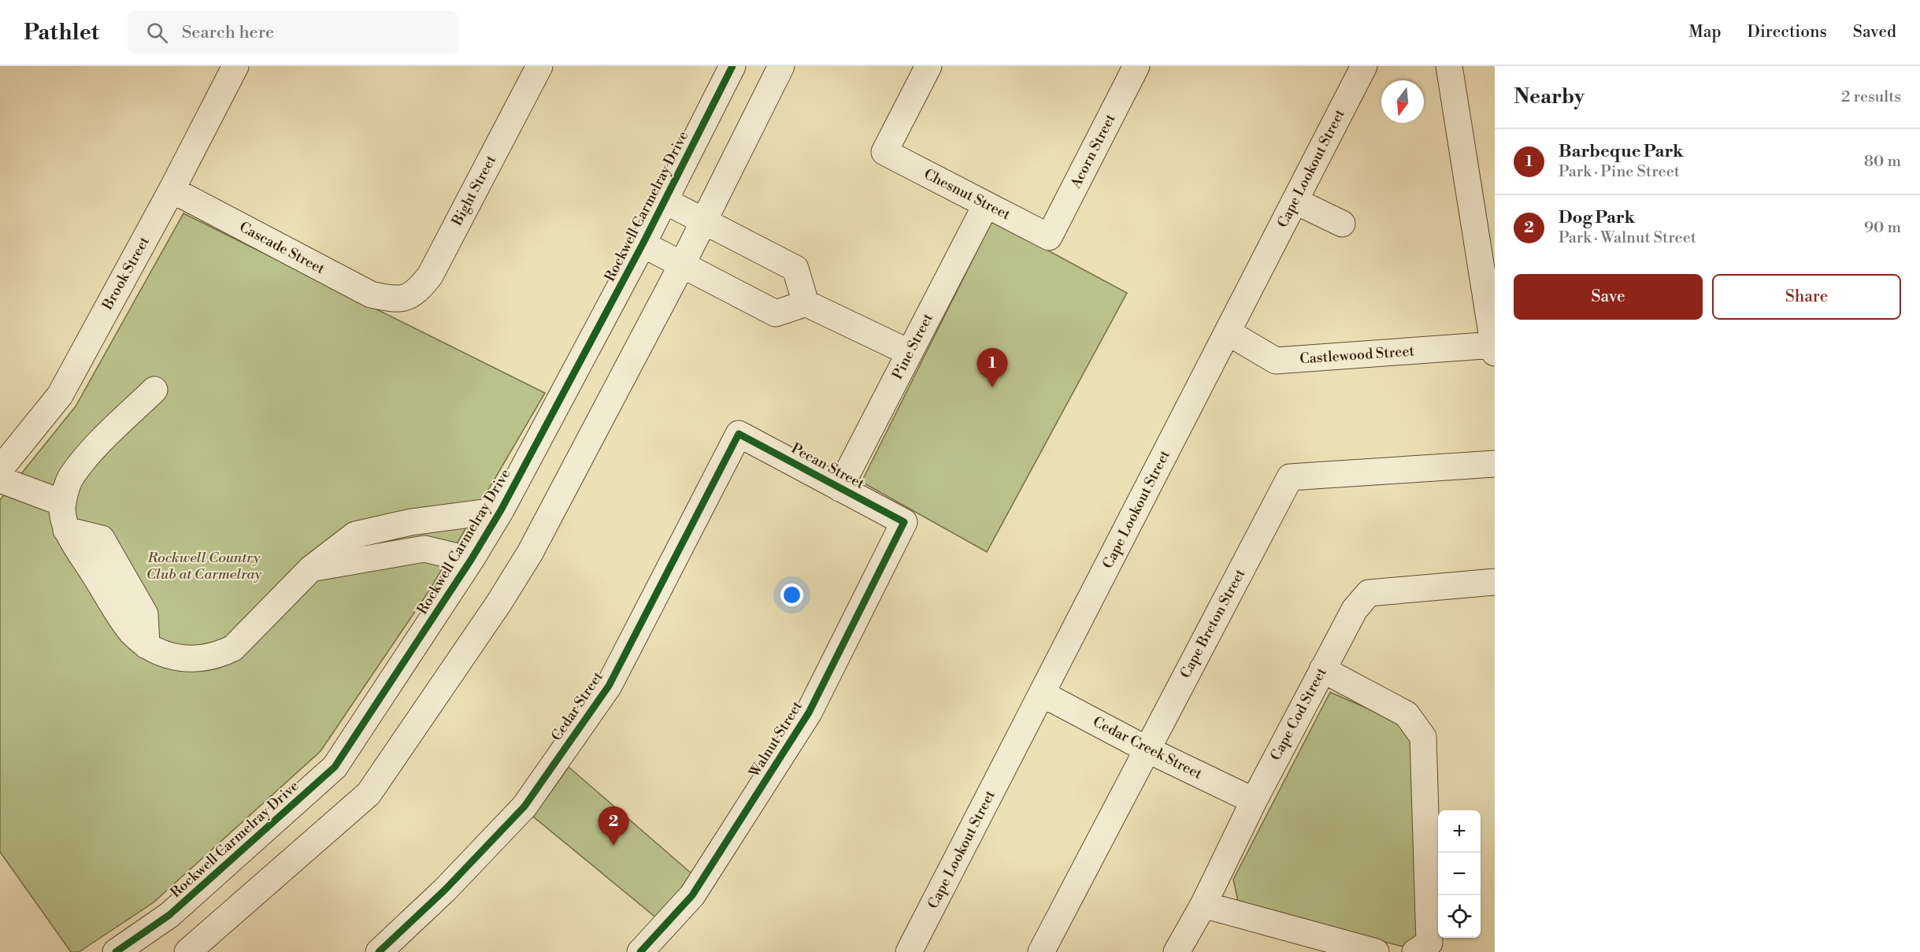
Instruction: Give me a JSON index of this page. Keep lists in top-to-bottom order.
{
  "streets": {
    "street": [
      "Acorn Street",
      "Cape Lookout Street",
      "Bight Street",
      "Chesnut Street",
      "Rockwell Carmelray Drive",
      "Cascade Street",
      "Brook Street",
      "Pine Street",
      "Castlewood Street",
      "Pecan Street",
      "Cape Breton Street",
      "Cedar Street",
      "Cape Cod Street",
      "Walnut Street",
      "Cedar Creek Street"
    ]
  },
  "crossings": [
    ["Acorn Street", "Chesnut Street"],
    ["Cape Lookout Street", "Castlewood Street"],
    ["Cape Lookout Street", "Cedar Creek Street"],
    ["Bight Street", "Cascade Street"],
    ["Chesnut Street", "Pine Street"],
    ["Cascade Street", "Brook Street"],
    ["Pine Street", "Pecan Street"],
    ["Pecan Street", "Cedar Street"],
    ["Pecan Street", "Walnut Street"],
    ["Cape Breton Street", "Cedar Creek Street"],
    ["Cape Cod Street", "Cedar Creek Street"]
  ],
  "parks": ["Rockwell Country Club at Carmelray"],
  "north": "bottom",
  "page": {
    "header": "Pathlet",
    "search": "Search here",
    "nav": ["Map", "Directions", "Saved"],
    "heading": ["Nearby", "2 results"],
    "list": [
      {
        "mark": "1",
        "name": "Barbeque Park",
        "note": "Park · Pine Street",
        "value": "80 m"
      },
      {
        "mark": "2",
        "name": "Dog Park",
        "note": "Park · Walnut Street",
        "value": "90 m"
      }
    ],
    "buttons": ["Save", "Share"],
    "pins": ["1", "2"],
    "map_buttons": ["+", "−"]
  }
}
